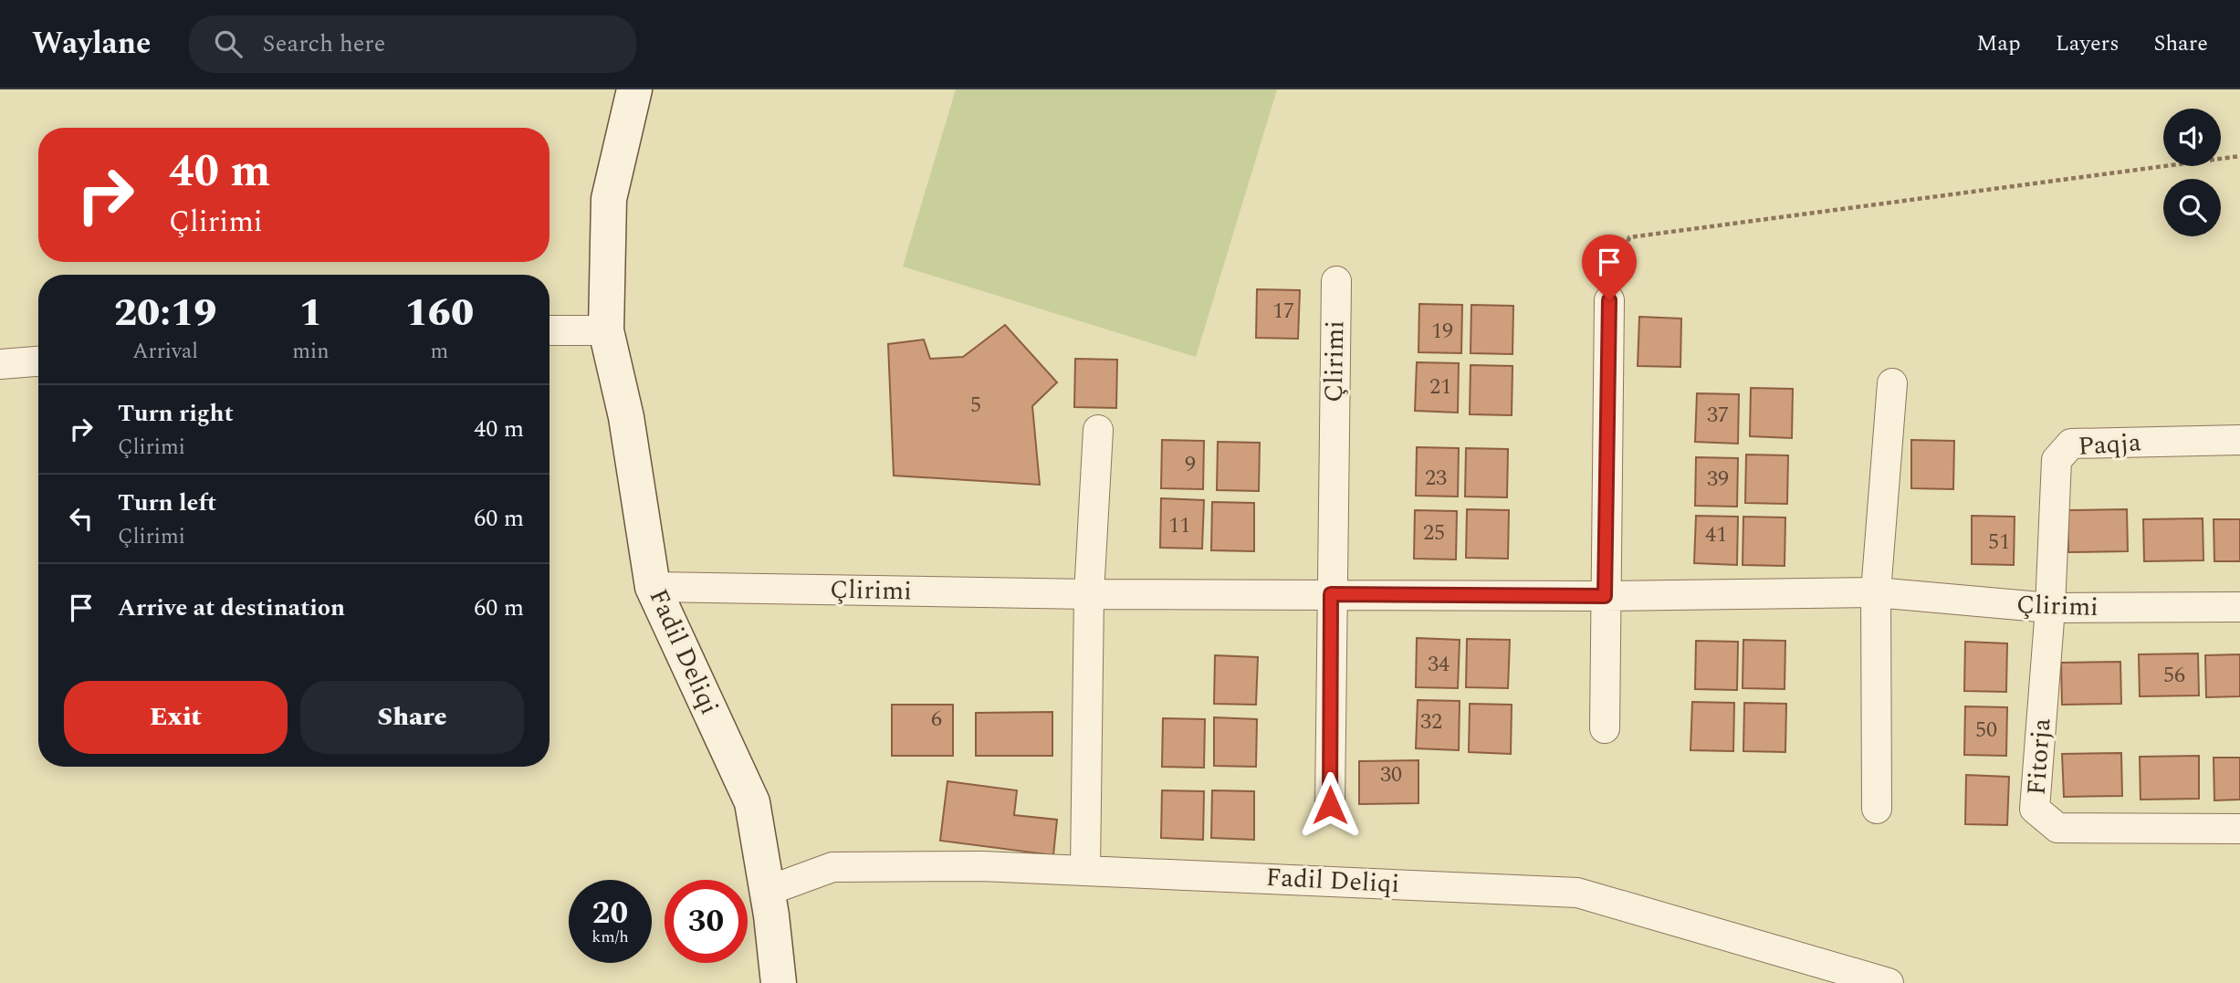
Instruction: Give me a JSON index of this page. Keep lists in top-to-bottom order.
{
  "streets": {
    "main road": ["Fadil Deliqi"],
    "street": ["Çlirimi", "Paqja", "Fitorja"]
  },
  "crossings": [
    ["Çlirimi", "Paqja"],
    ["Çlirimi", "Fadil Deliqi"],
    ["Çlirimi", "Fitorja"],
    ["Paqja", "Fitorja"]
  ],
  "house_numbers": [
    "17",
    "19",
    "21",
    "5",
    "37",
    "9",
    "23",
    "39",
    "11",
    "25",
    "41",
    "51",
    "34",
    "56",
    "6",
    "32",
    "50",
    "30"
  ],
  "page": {
    "header": "Waylane",
    "search": "Search here",
    "nav": ["Map", "Layers", "Share"],
    "turn": ["40 m", "Çlirimi"],
    "eta": [
      "20:19",
      "Arrival",
      "1",
      "min",
      "160",
      "m"
    ],
    "list": [
      {
        "name": "Turn right",
        "note": "Çlirimi",
        "value": "40 m"
      },
      {
        "name": "Turn left",
        "note": "Çlirimi",
        "value": "60 m"
      },
      {
        "name": "Arrive at destination",
        "value": "60 m"
      }
    ],
    "buttons": ["Exit", "Share"],
    "speed": "20 km/h",
    "limit": "30"
  }
}
